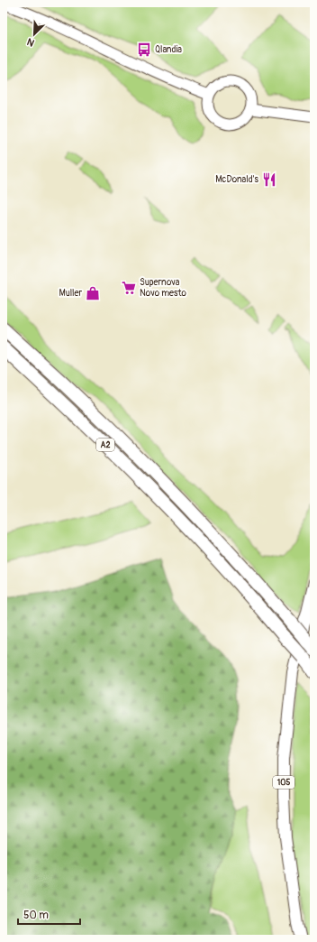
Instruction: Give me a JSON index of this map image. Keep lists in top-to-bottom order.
{
  "streets": {
    "highway": ["A2"],
    "main road": ["105"]
  },
  "places": {
    "bus stop": ["Qlandia"],
    "restaurant": ["McDonald's"],
    "supermarket": ["Supernova Novo mesto"],
    "shop": ["Muller"]
  },
  "scale_bar": "50 m",
  "north": "bottom left"
}
